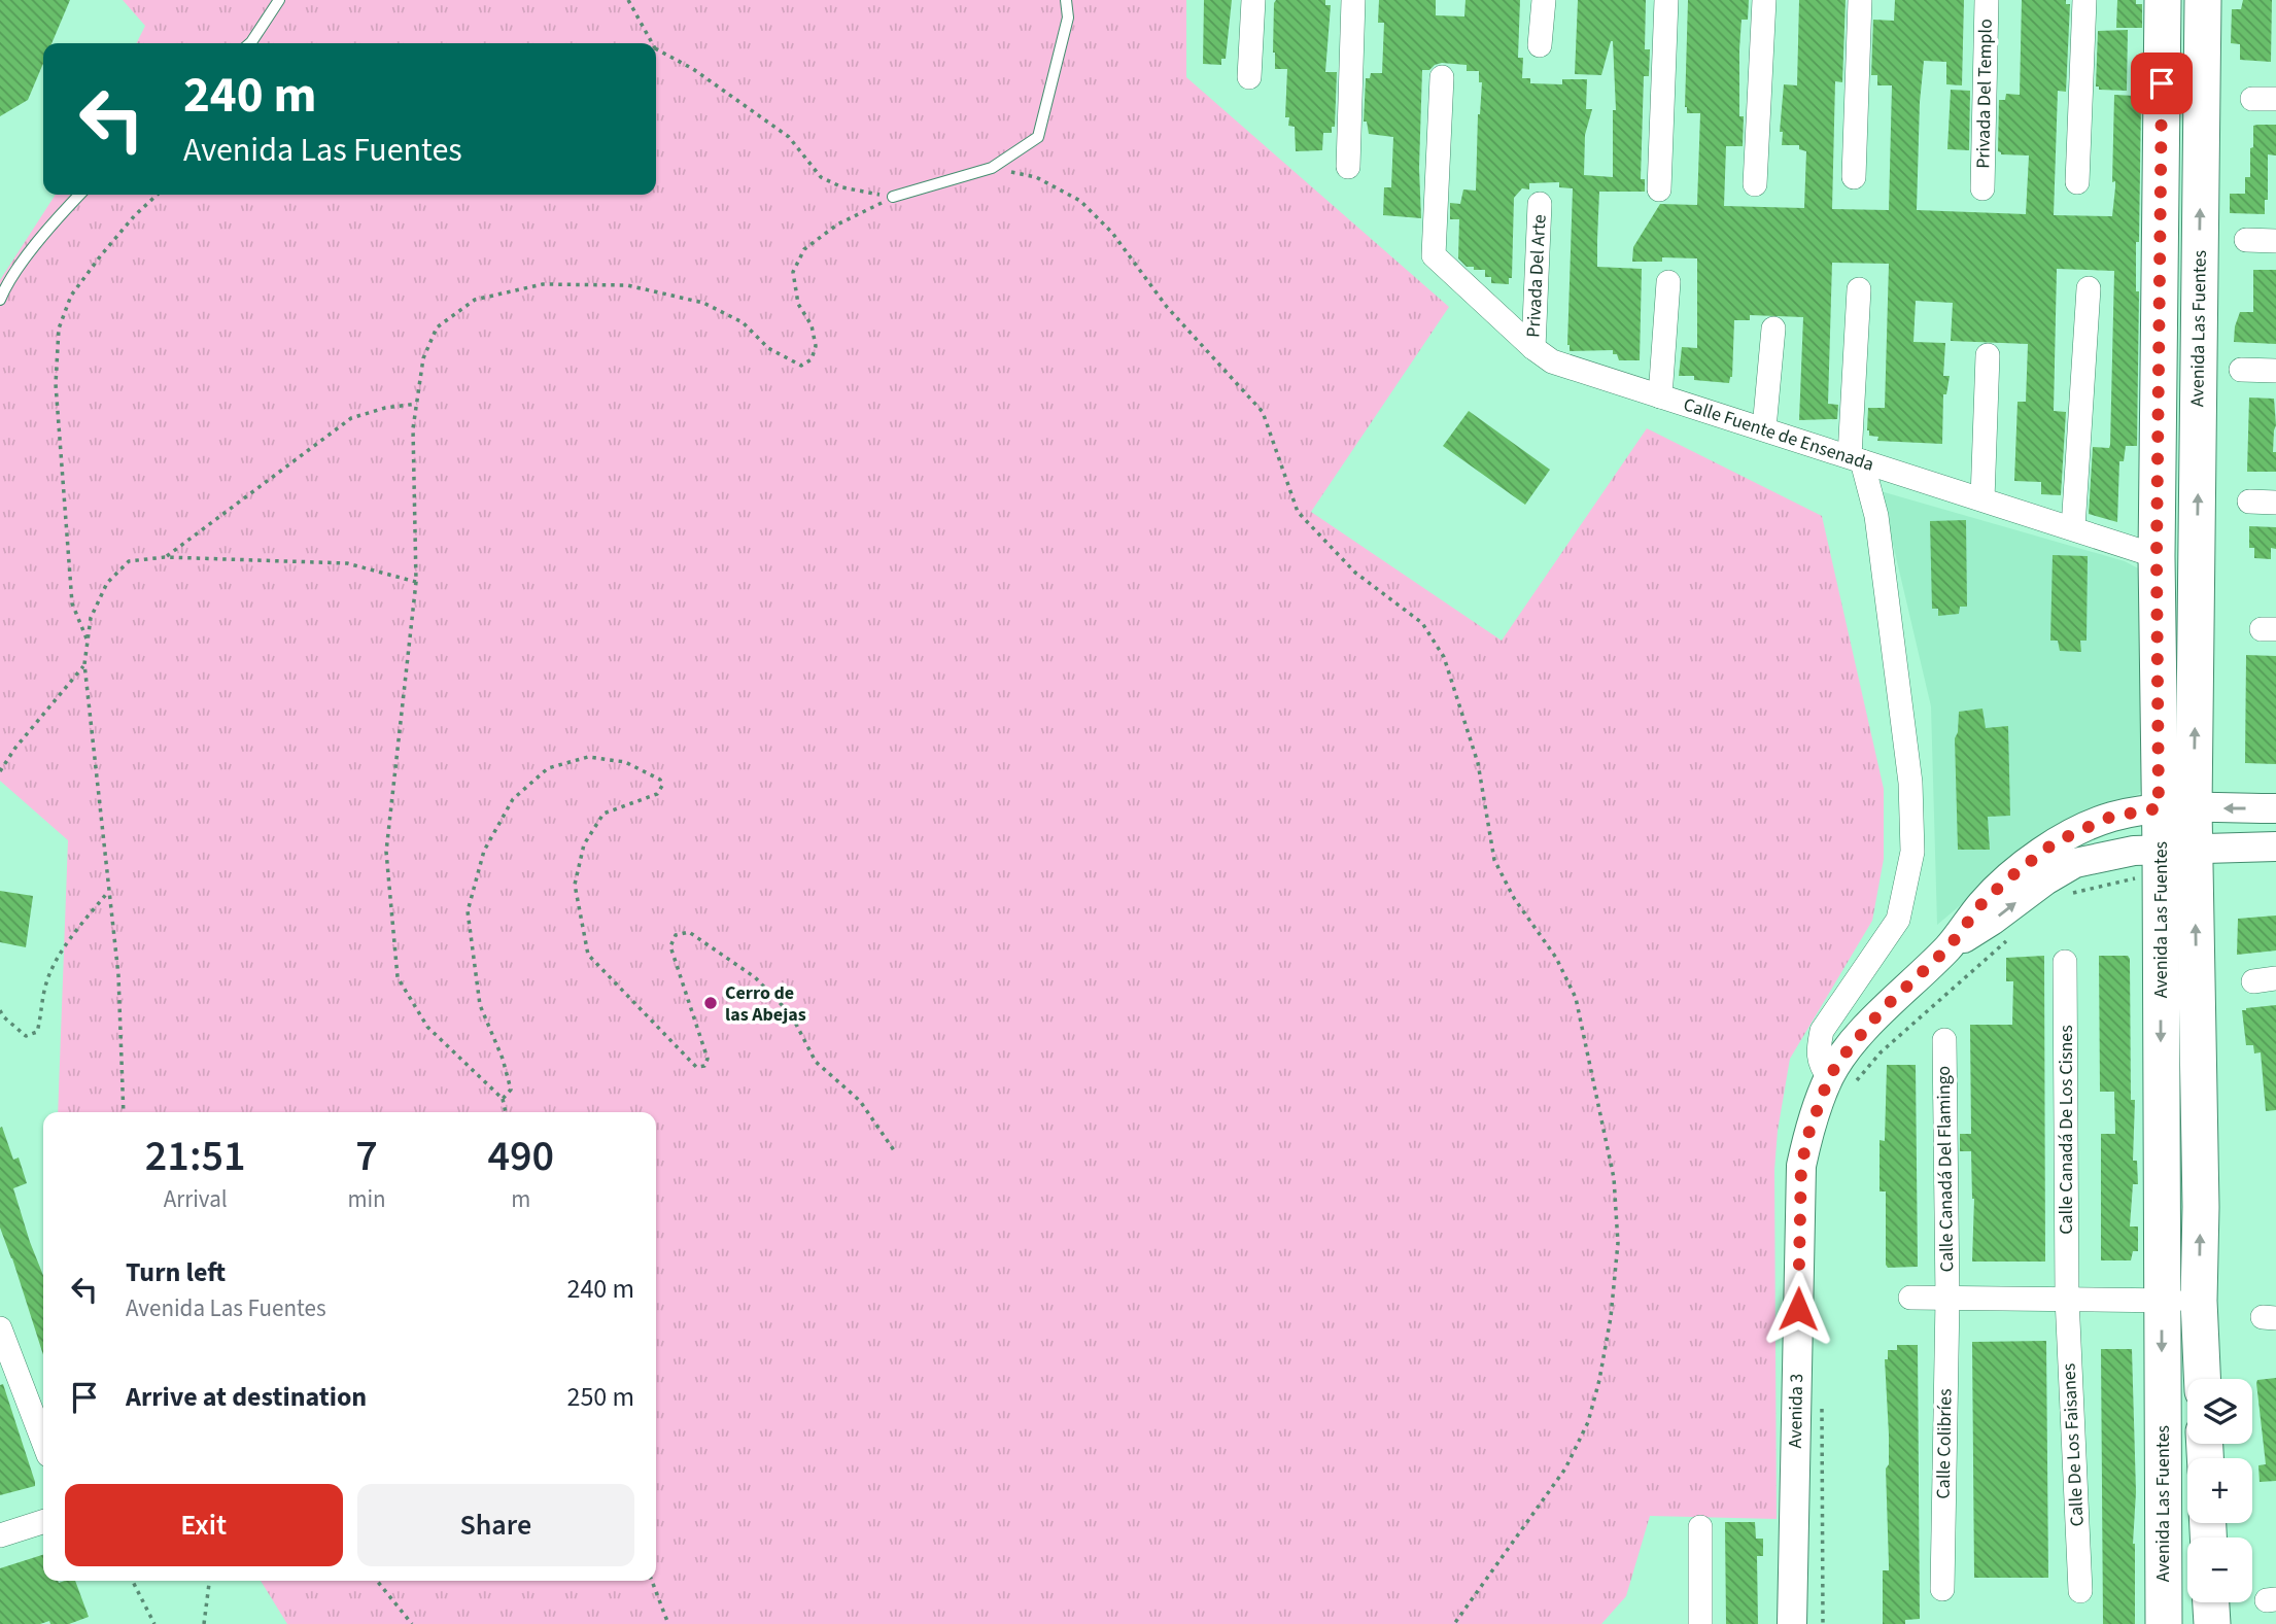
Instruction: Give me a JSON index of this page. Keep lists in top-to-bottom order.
{
  "streets": {
    "main road": ["Avenida Las Fuentes"],
    "street": [
      "Privada Del Templo",
      "Privada Del Arte",
      "Calle Fuente de Ensenada",
      "Calle Canadá De Los Cisnes",
      "Calle Canadá Del Flamingo",
      "Avenida 3",
      "Calle Colibríes",
      "Calle De Los Faisanes"
    ]
  },
  "crossings": [
    ["Privada Del Arte", "Calle Fuente de Ensenada"],
    ["Avenida Las Fuentes", "Calle Fuente de Ensenada"],
    ["Avenida Las Fuentes", "Avenida 3"],
    ["Calle Canadá De Los Cisnes", "Calle De Los Faisanes"],
    ["Calle Canadá Del Flamingo", "Calle Colibríes"]
  ],
  "places": ["Cerro de las Abejas"],
  "page": {
    "turn": ["240 m", "Avenida Las Fuentes"],
    "eta": [
      "21:51",
      "Arrival",
      "7",
      "min",
      "490",
      "m"
    ],
    "list": [
      {
        "name": "Turn left",
        "note": "Avenida Las Fuentes",
        "value": "240 m"
      },
      {
        "name": "Arrive at destination",
        "value": "250 m"
      }
    ],
    "map_buttons": ["+", "−"],
    "buttons": ["Exit", "Share"]
  }
}
